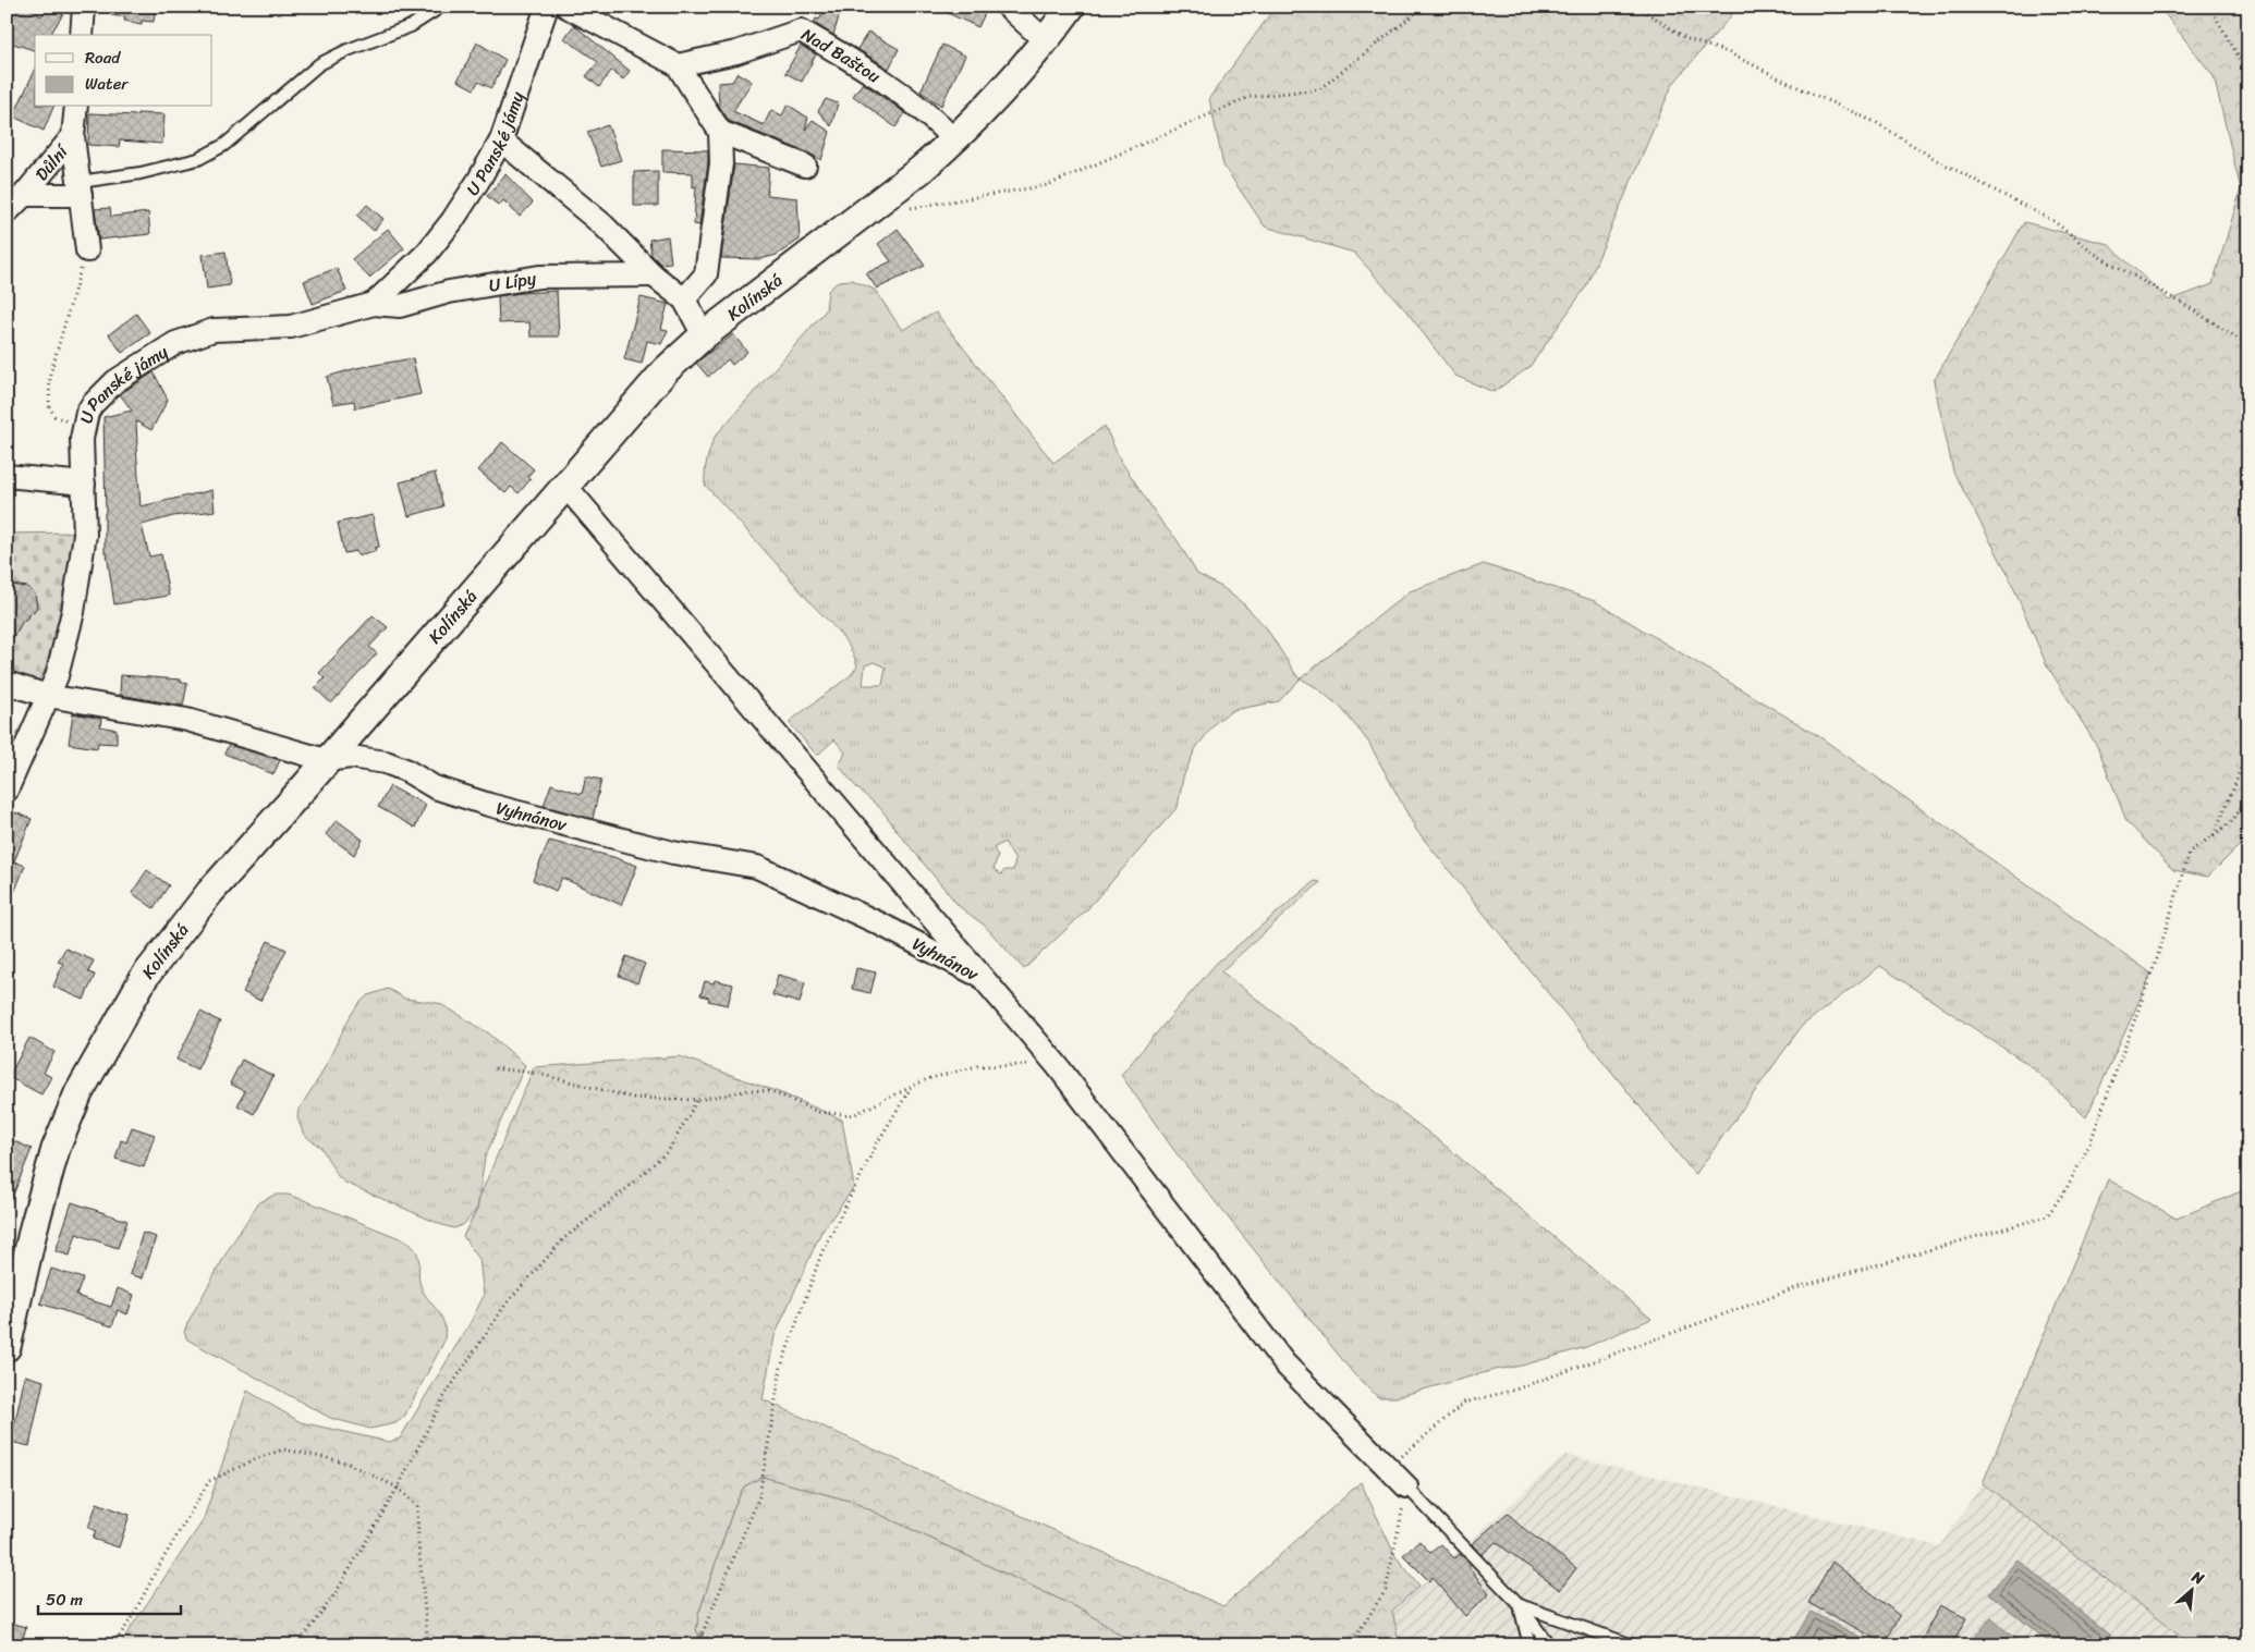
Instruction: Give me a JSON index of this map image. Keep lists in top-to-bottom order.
{
  "streets": {
    "street": [
      "Nad Baštou",
      "U Panské jámy",
      "Důlní",
      "U Lípy",
      "Kolínská",
      "Vyhnánov"
    ]
  },
  "crossings": [
    ["Nad Baštou", "Kolínská"],
    ["U Panské jámy", "U Lípy"],
    ["Kolínská", "Vyhnánov"]
  ],
  "legend": ["Road", "Water"],
  "scale_bar": "50 m",
  "north": "top right"
}
